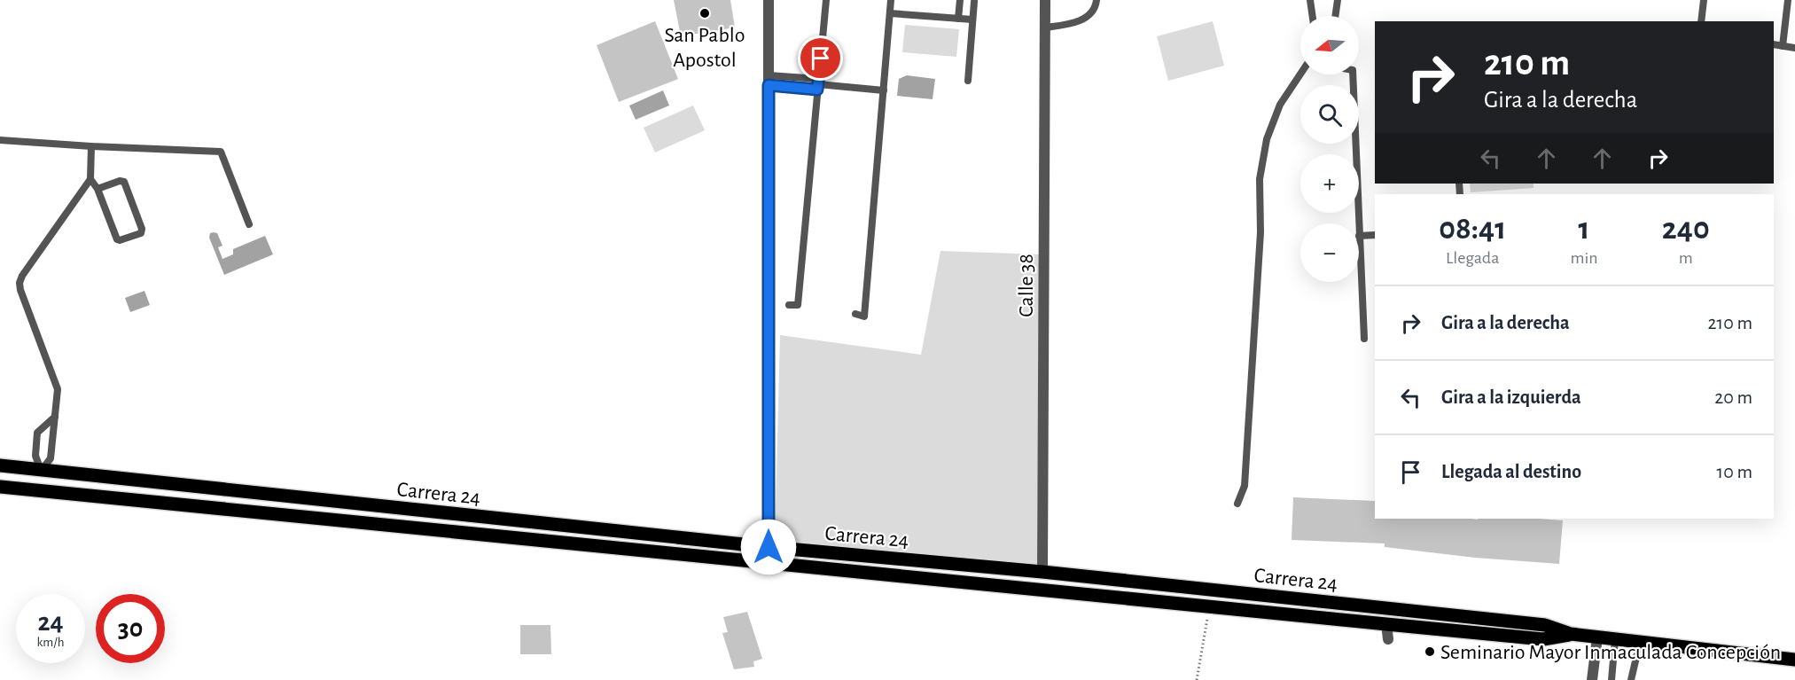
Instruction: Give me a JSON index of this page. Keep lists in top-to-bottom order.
{
  "streets": {
    "main road": ["Carrera 24"],
    "street": ["Calle 38"]
  },
  "crossings": [
    ["Calle 38", "Carrera 24"]
  ],
  "places": ["San Pablo Apostol", "Seminario Mayor Inmaculada Concepción"],
  "north": "left",
  "page": {
    "map_buttons": ["+", "−"],
    "turn": ["210 m", "Gira a la derecha"],
    "eta": [
      "08:41",
      "Llegada",
      "1",
      "min",
      "240",
      "m"
    ],
    "list": [
      {
        "name": "Gira a la derecha",
        "value": "210 m"
      },
      {
        "name": "Gira a la izquierda",
        "value": "20 m"
      },
      {
        "name": "Llegada al destino",
        "value": "10 m"
      }
    ],
    "speed": "24 km/h",
    "limit": "30"
  }
}
